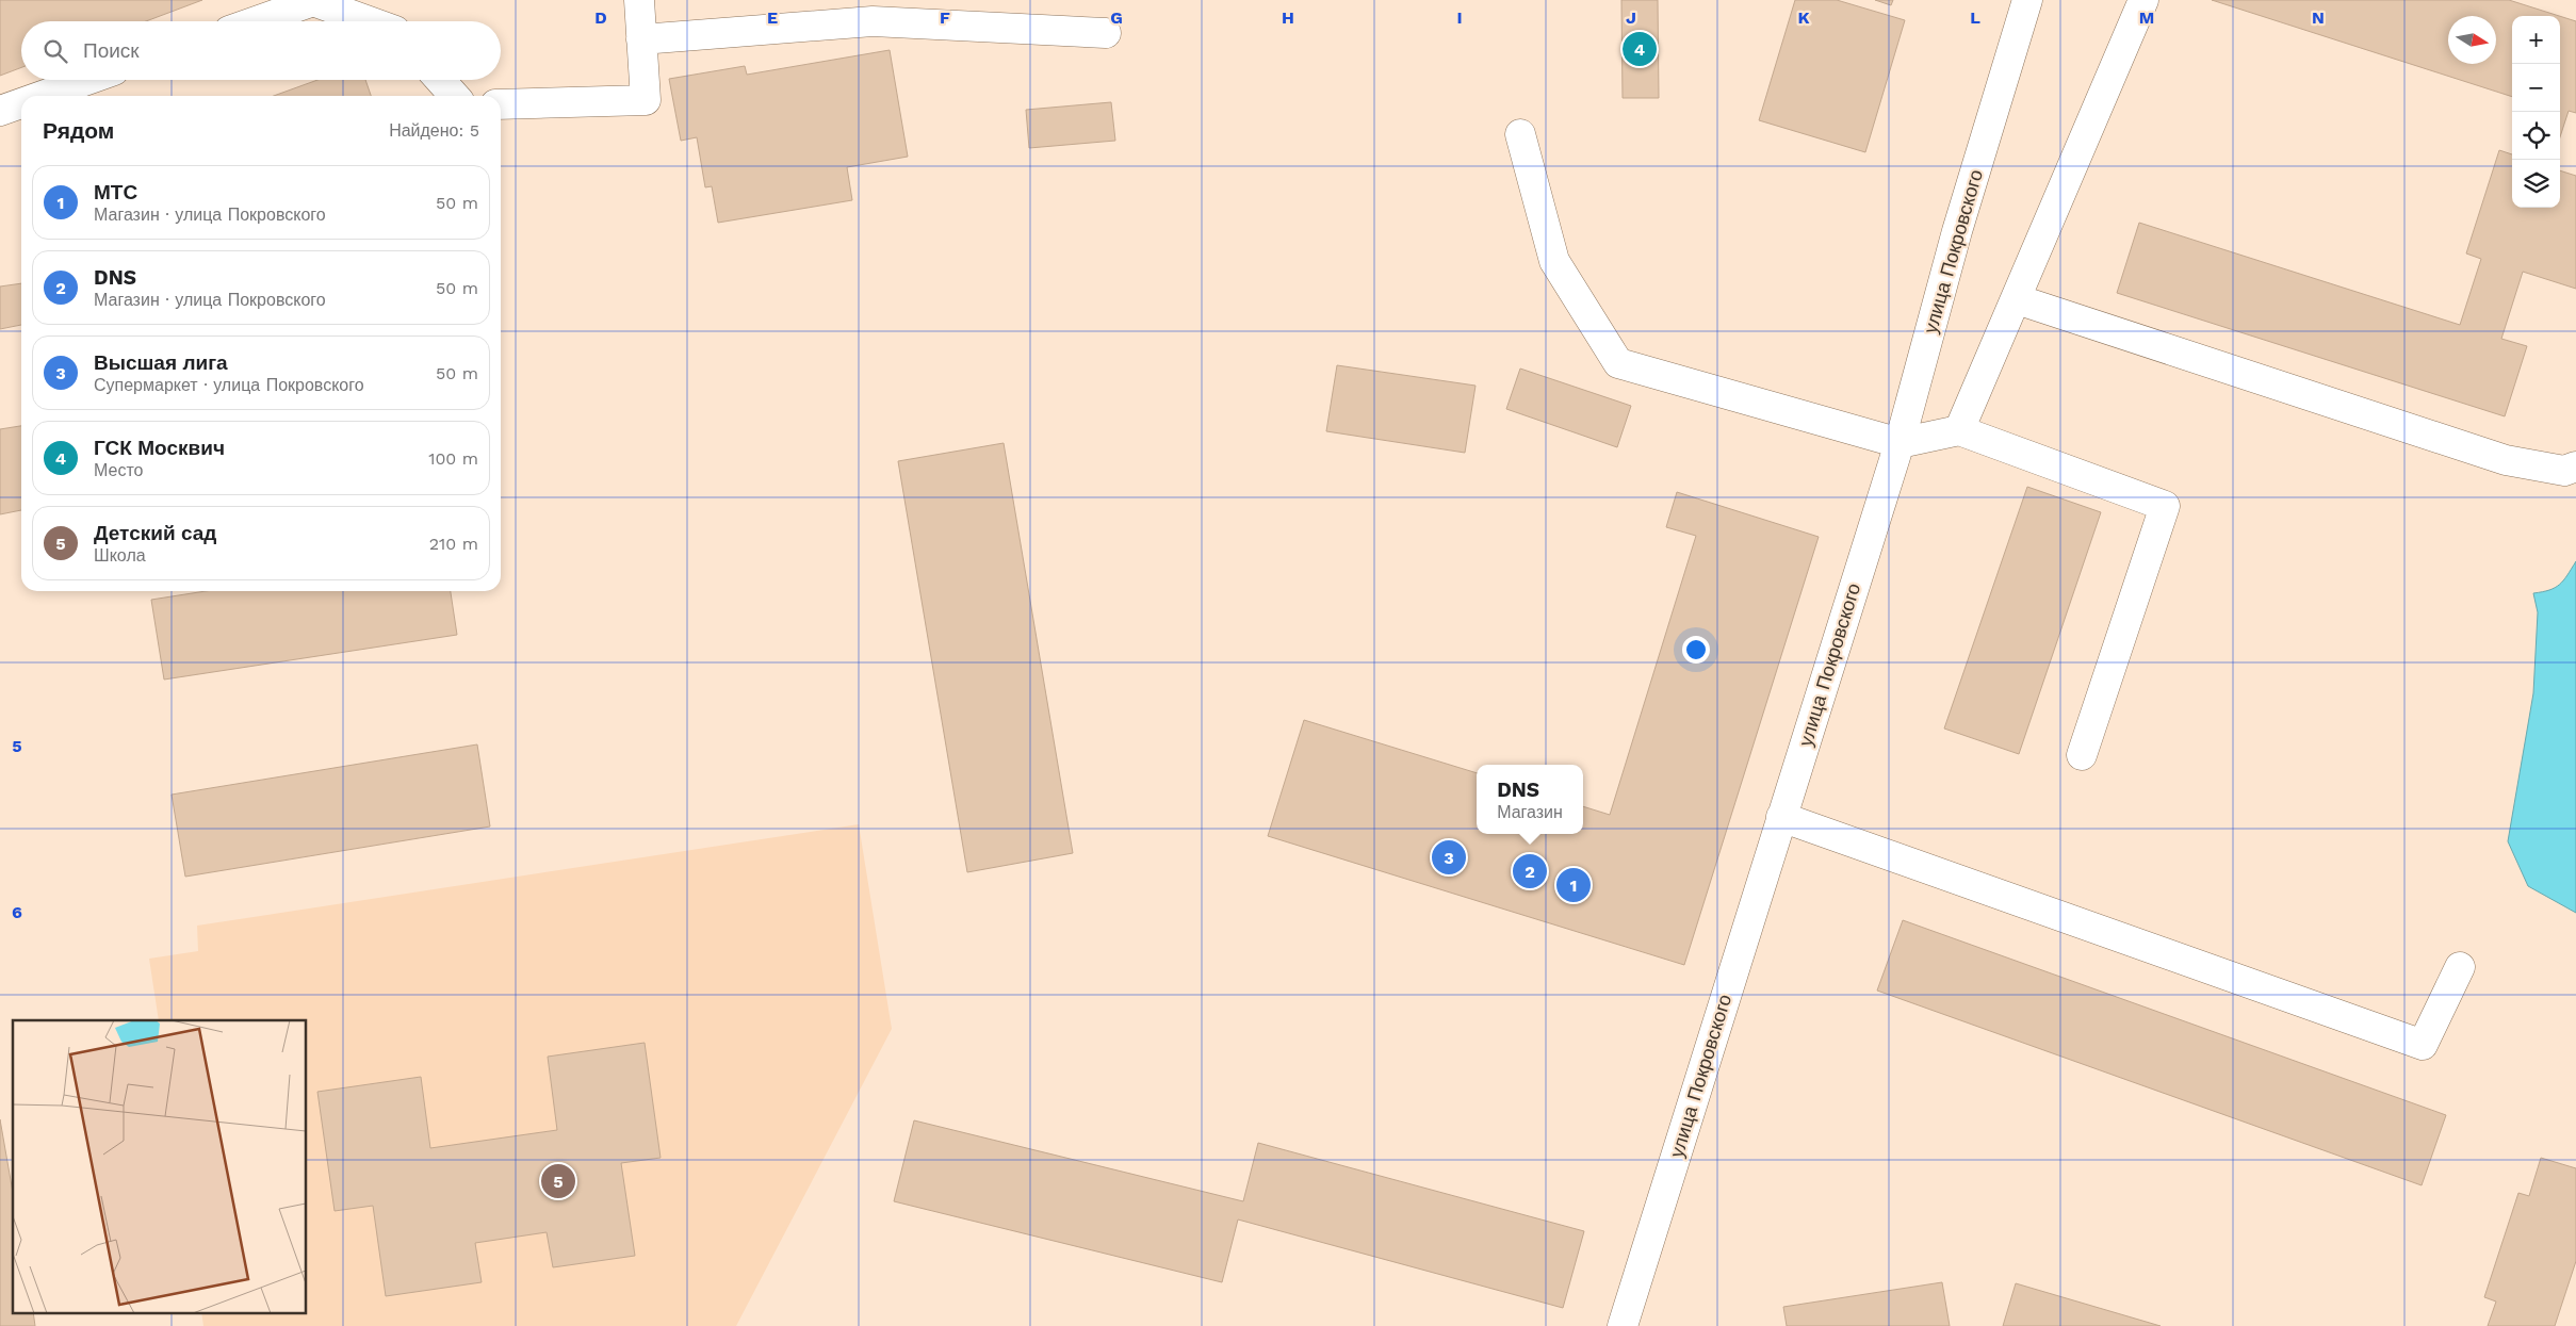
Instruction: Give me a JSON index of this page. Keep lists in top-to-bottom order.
{
  "streets": {
    "street": ["улица Покровского"]
  },
  "north": "right",
  "page": {
    "map_buttons": ["+", "−"],
    "search": "Поиск",
    "pins": [
      "4",
      "3",
      "2",
      "1",
      "5"
    ],
    "heading": ["Рядом", "Найдено: 5"],
    "list": [
      {
        "mark": "1",
        "name": "МТС",
        "note": "Магазин · улица Покровского",
        "value": "50 m"
      },
      {
        "mark": "2",
        "name": "DNS",
        "note": "Магазин · улица Покровского",
        "value": "50 m"
      },
      {
        "mark": "3",
        "name": "Высшая лига",
        "note": "Супермаркет · улица Покровского",
        "value": "50 m"
      },
      {
        "mark": "4",
        "name": "ГСК Москвич",
        "note": "Место",
        "value": "100 m"
      },
      {
        "mark": "5",
        "name": "Детский сад",
        "note": "Школа",
        "value": "210 m"
      }
    ],
    "popup": ["DNS", "Магазин"]
  },
  "grid": {
    "columns": [
      "D",
      "E",
      "F",
      "G",
      "H",
      "I",
      "J",
      "K",
      "L",
      "M",
      "N"
    ],
    "rows": ["5", "6"]
  }
}
